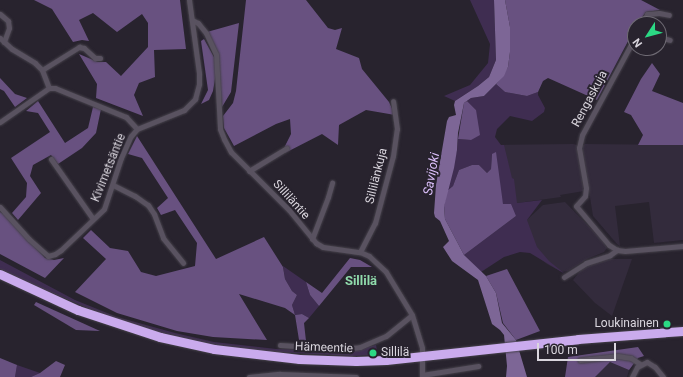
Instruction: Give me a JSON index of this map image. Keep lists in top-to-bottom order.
{
  "streets": {
    "highway": ["Hämeentie"],
    "street": [
      "Rengaskuja",
      "Kivimetsäntie",
      "Sillilänkuja",
      "Silliläntie"
    ]
  },
  "crossings": [
    ["Kivimetsäntie", "Silliläntie"],
    ["Sillilänkuja", "Silliläntie"],
    ["Silliläntie", "Hämeentie"]
  ],
  "districts": ["Sillilä"],
  "water": ["Savijoki"],
  "places": ["Loukinainen", "Sillilä"],
  "scale_bar": "100 m",
  "north": "bottom left"
}
